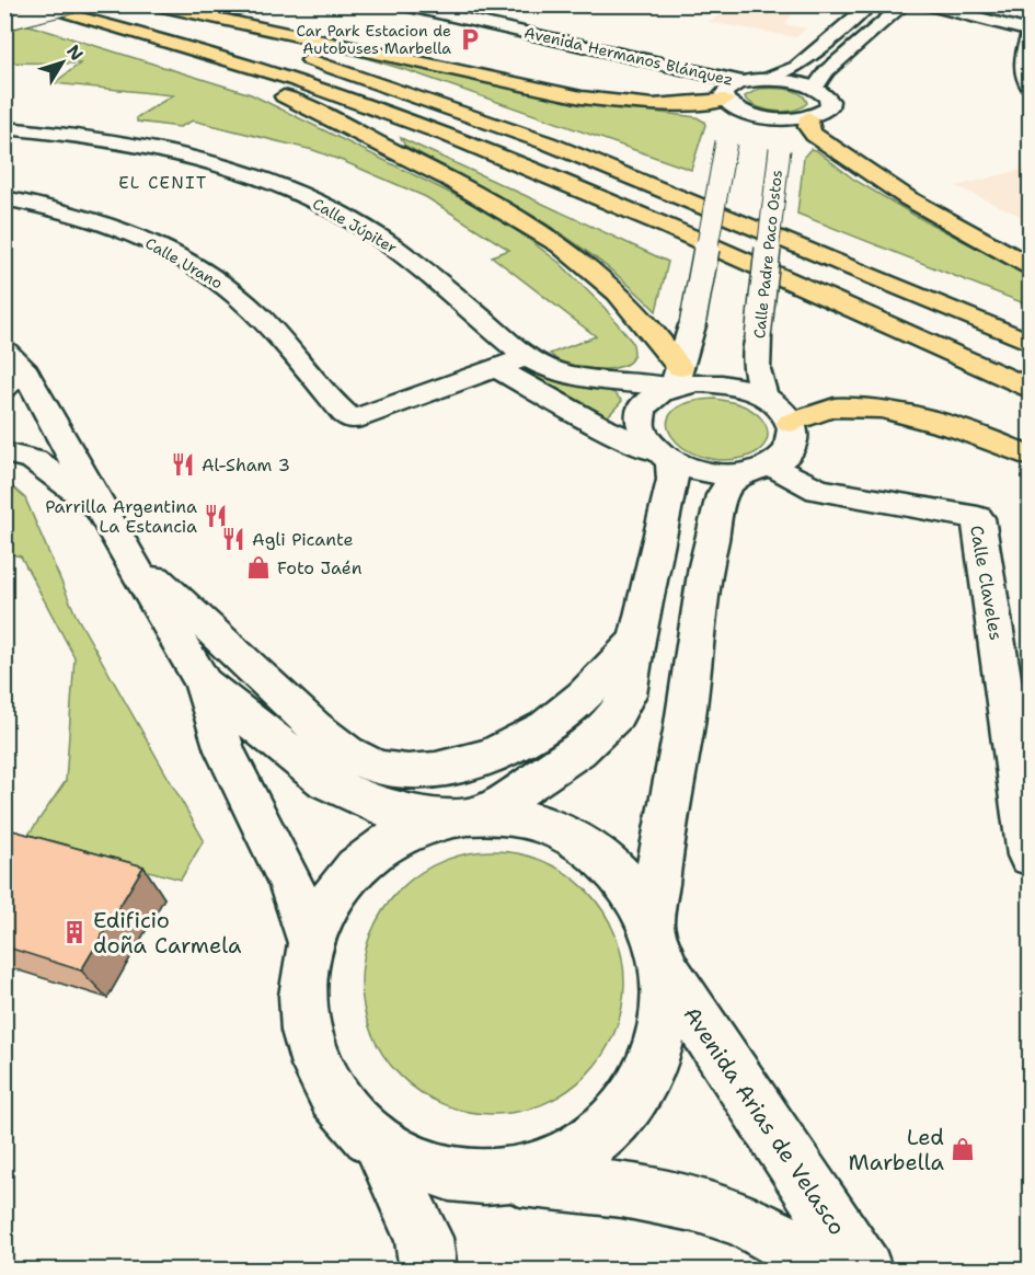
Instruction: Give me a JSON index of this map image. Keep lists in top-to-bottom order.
{
  "streets": {
    "main road": [
      "Avenida Hermanos Blánquez",
      "Calle Júpiter",
      "Calle Padre Paco Ostos",
      "Calle Urano",
      "Calle Claveles",
      "Avenida Arias de Velasco"
    ]
  },
  "crossings": [
    ["Calle Júpiter", "Calle Padre Paco Ostos"],
    ["Calle Júpiter", "Calle Claveles"],
    ["Calle Padre Paco Ostos", "Calle Claveles"]
  ],
  "districts": ["EL CENIT"],
  "places": {
    "parking": ["Car Park Estacion de Autobuses Marbella"],
    "restaurant": ["Al-Sham 3", "Parrilla Argentina La Estancia", "Agli Picante"],
    "shop": ["Foto Jaén", "Led Marbella"],
    "building": ["Edificio doña Carmela"]
  },
  "north": "top right"
}
